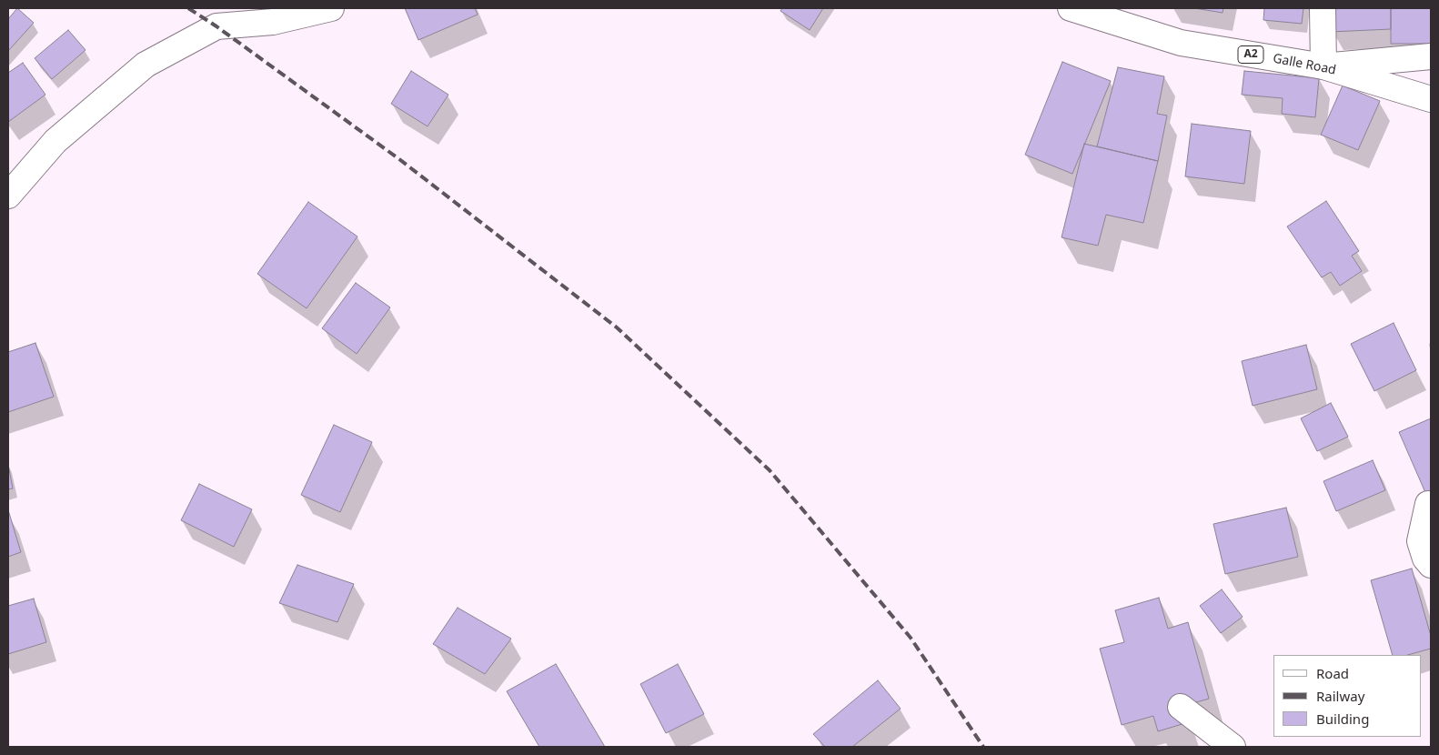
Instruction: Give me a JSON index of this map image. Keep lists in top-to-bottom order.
{
  "streets": {
    "main road": ["A2", "Galle Road"]
  },
  "legend": ["Road", "Railway", "Building"]
}
